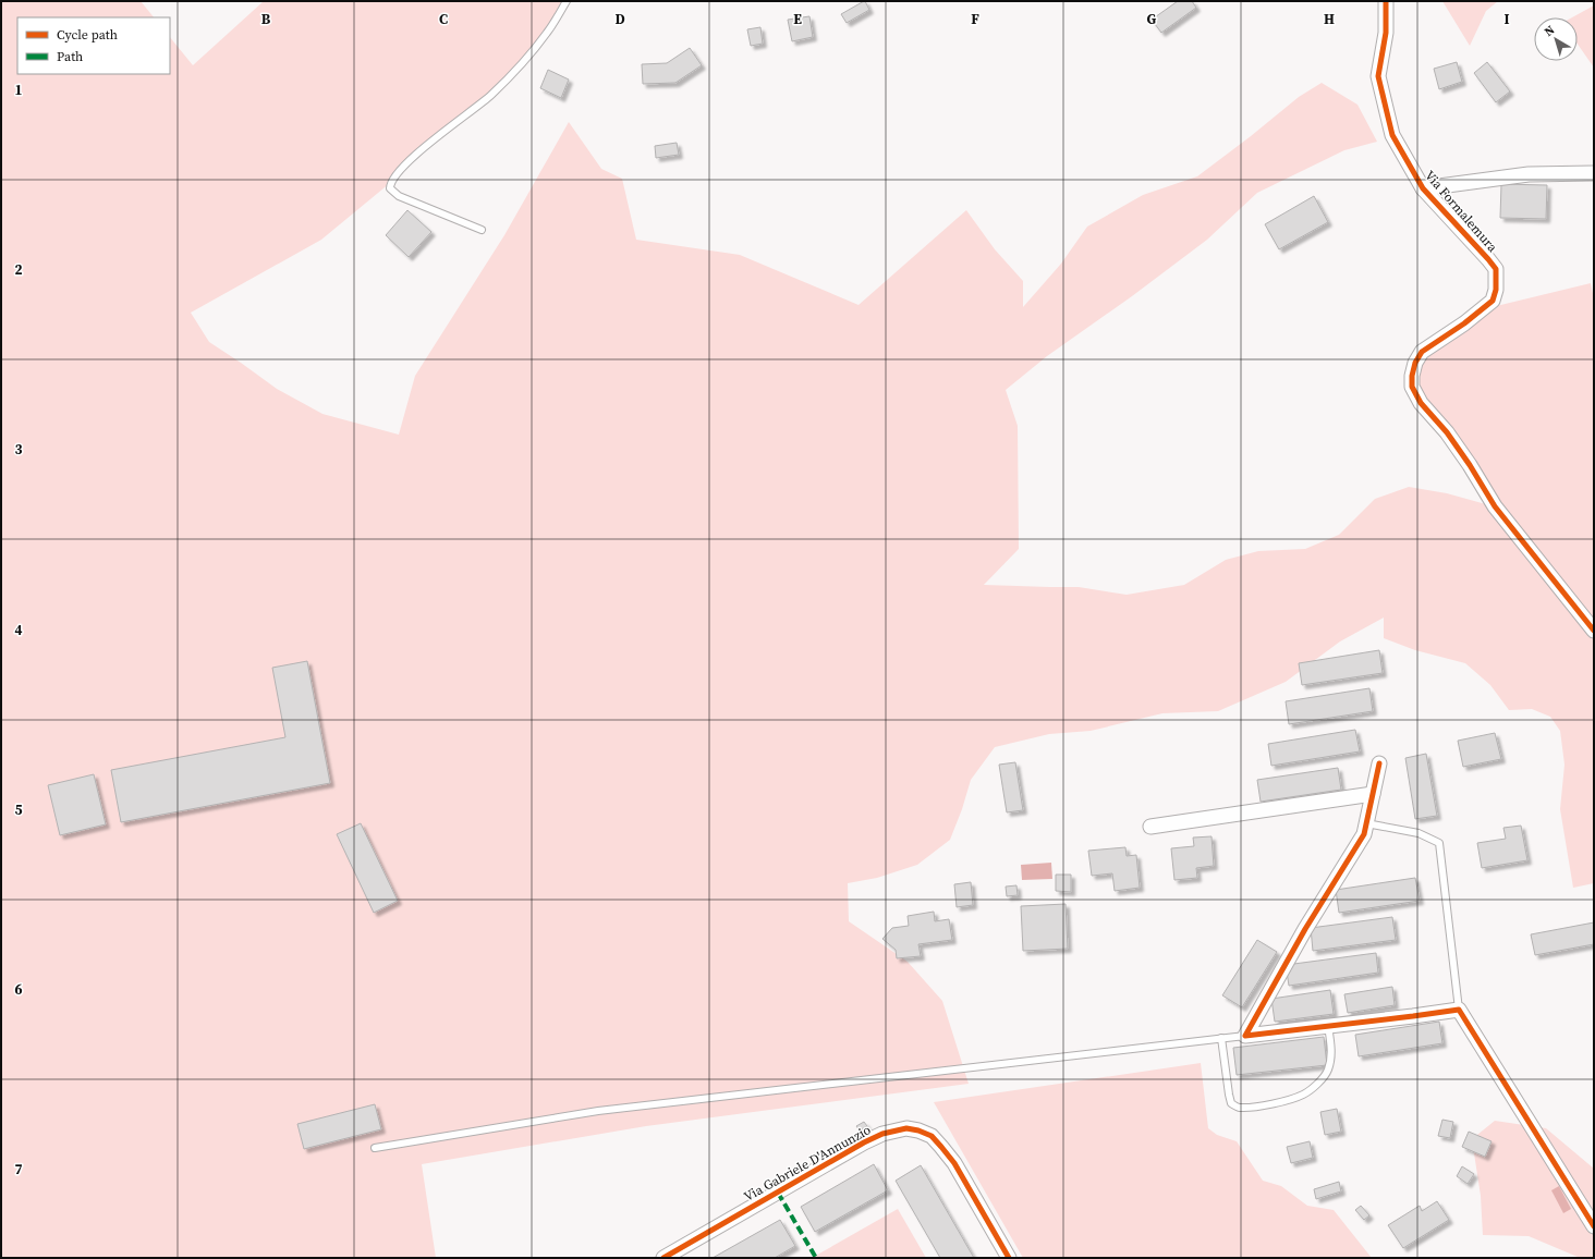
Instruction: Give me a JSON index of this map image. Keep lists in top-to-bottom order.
{
  "streets": {
    "street": ["Via Formalemura", "Via Gabriele D'Annunzio"]
  },
  "legend": ["Cycle path", "Path"],
  "north": "top left",
  "grid": {
    "columns": [
      "B",
      "C",
      "D",
      "E",
      "F",
      "G",
      "H",
      "I"
    ],
    "rows": [
      "1",
      "2",
      "3",
      "4",
      "5",
      "6",
      "7"
    ]
  }
}
